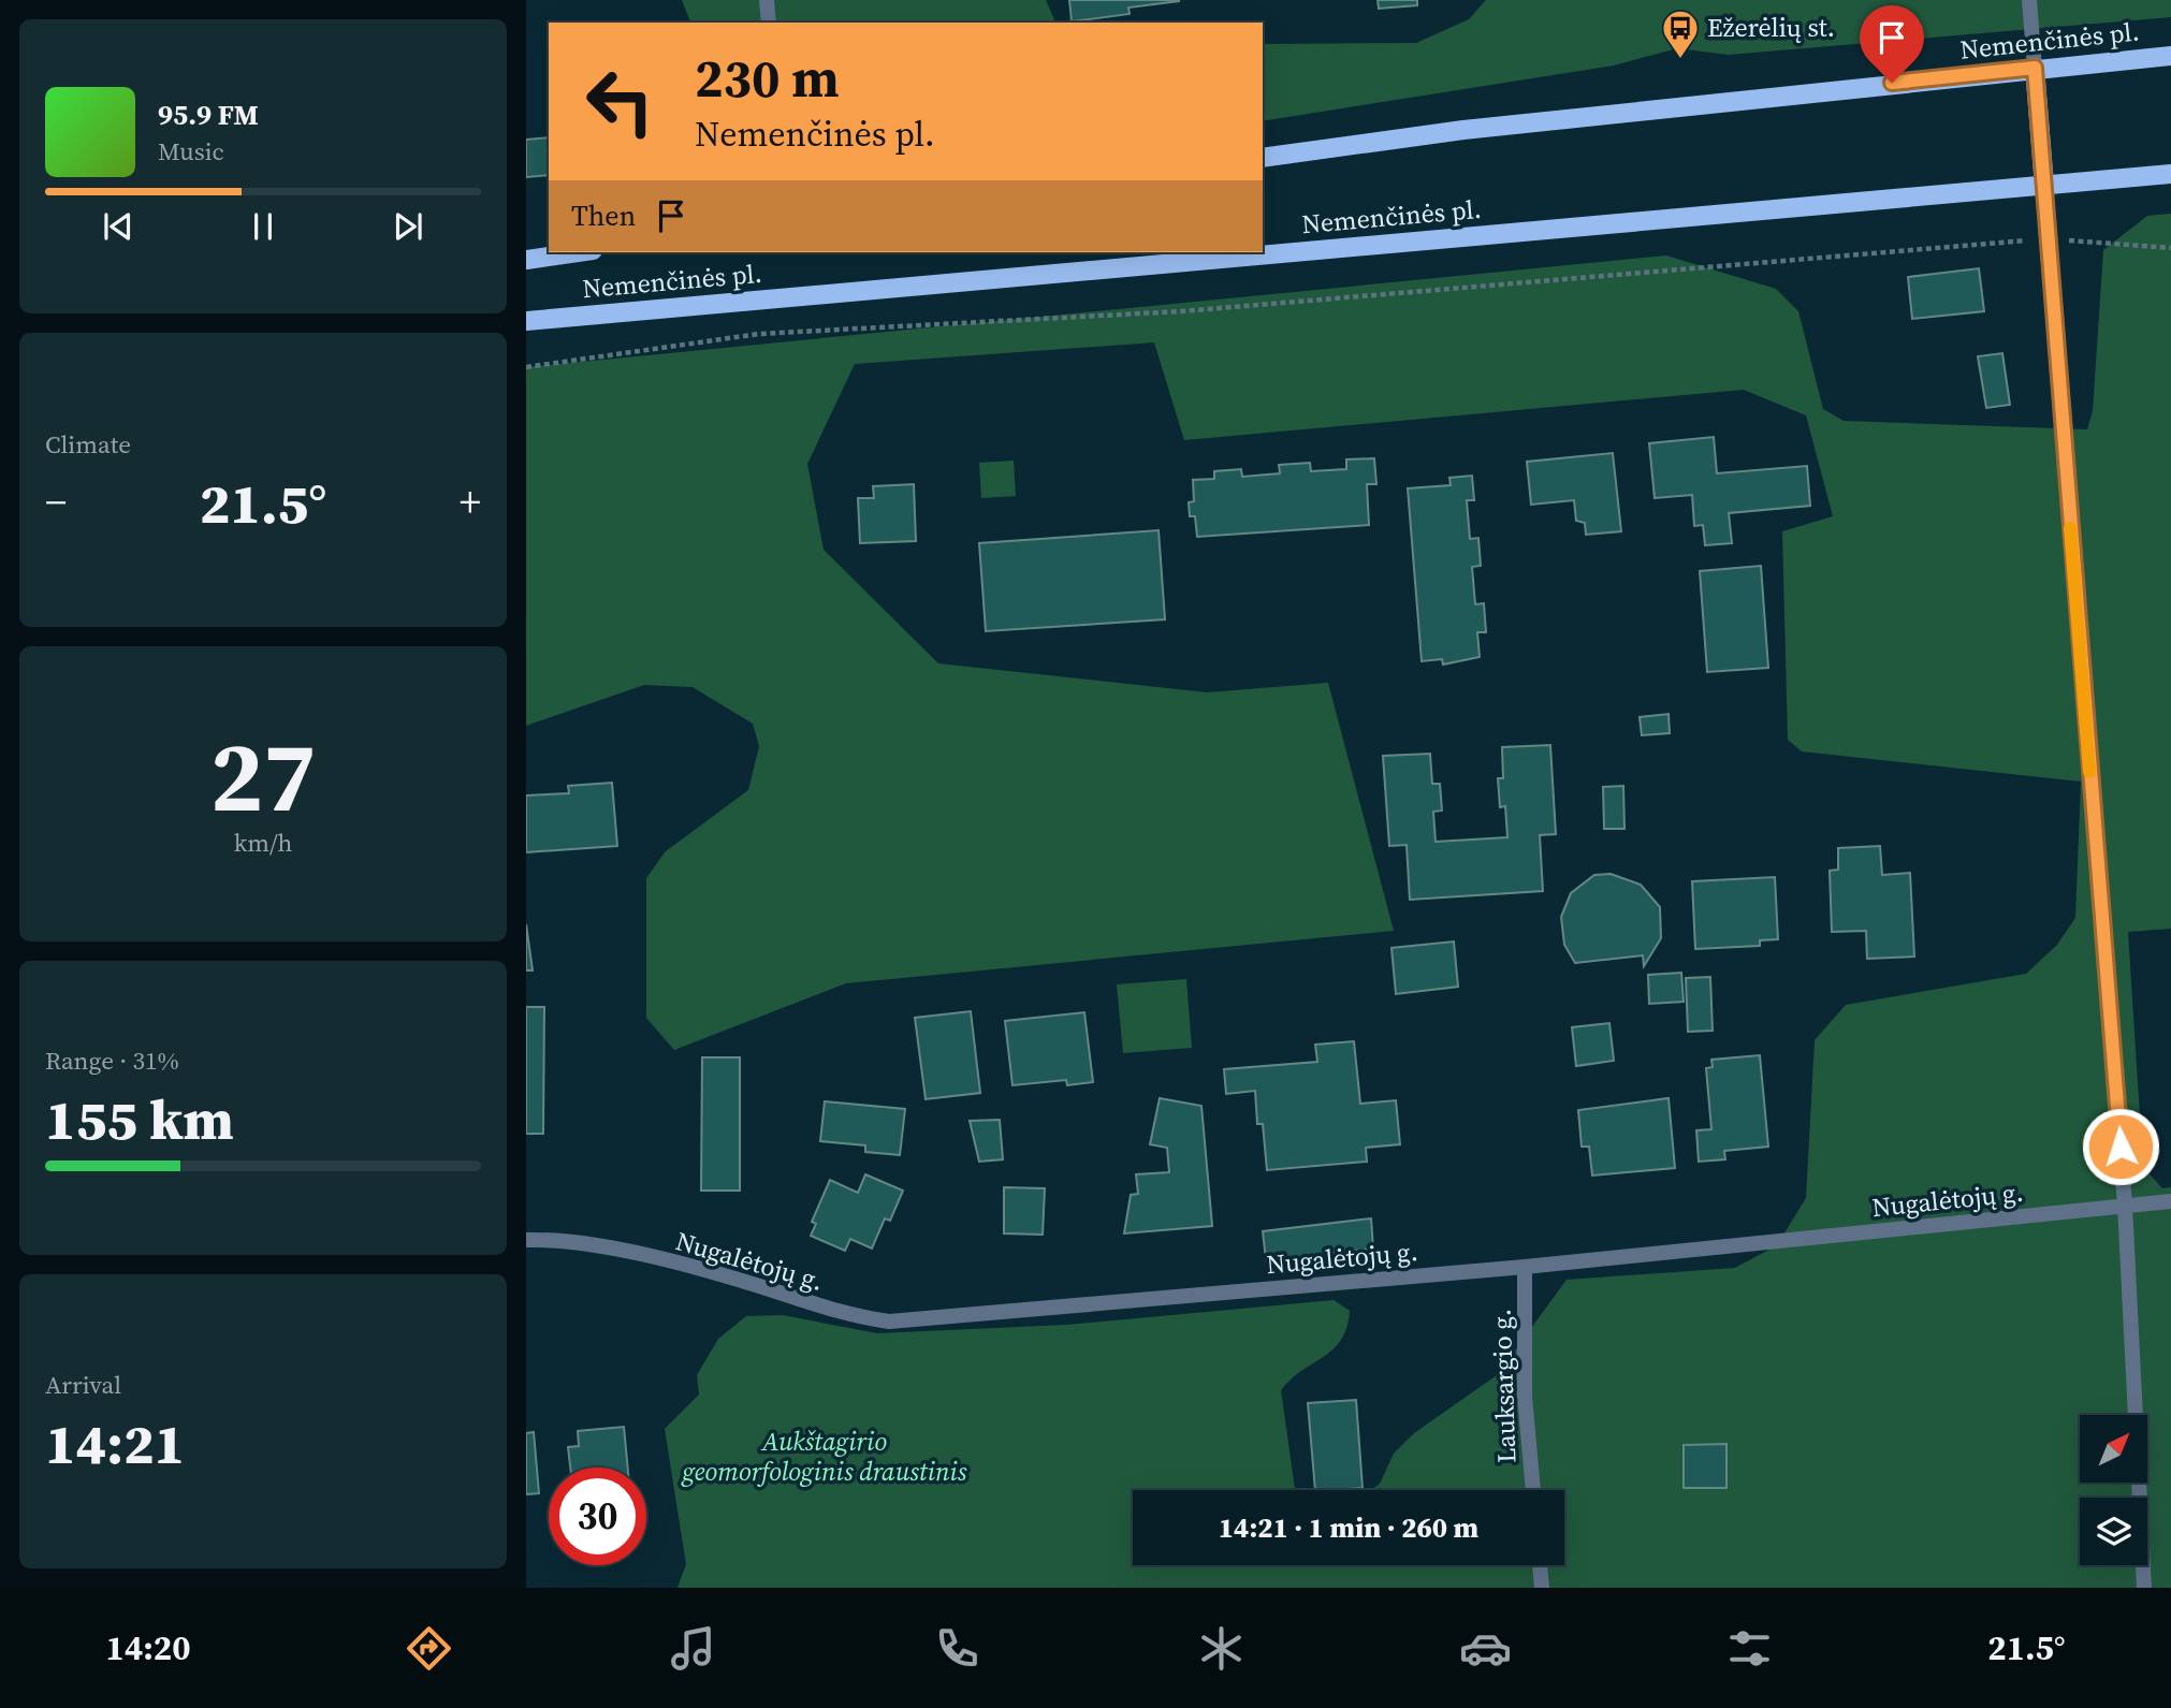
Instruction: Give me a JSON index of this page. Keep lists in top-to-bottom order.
{
  "streets": {
    "main road": ["Nemenčinės pl."],
    "street": ["Nugalėtojų g.", "Lauksargio g."]
  },
  "crossings": [
    ["Nugalėtojų g.", "Lauksargio g."]
  ],
  "parks": ["Aukštagirio geomorfologinis draustinis"],
  "places": {
    "bus stop": ["Ežerėlių st."]
  },
  "north": "top right",
  "page": {
    "turn": ["230 m", "Nemenčinės pl."],
    "song": ["95.9 FM", "Music"],
    "then": "Then",
    "tile": [
      "Climate",
      ["27", "km/h"],
      ["Range · 31%", "155 km"],
      ["Arrival", "14:21"]
    ],
    "heat": ["−", "21.5°", "+"],
    "limit": "30",
    "trip": "14:21 · 1 min · 260 m",
    "tabs": ["14:20", "21.5°"]
  }
}
